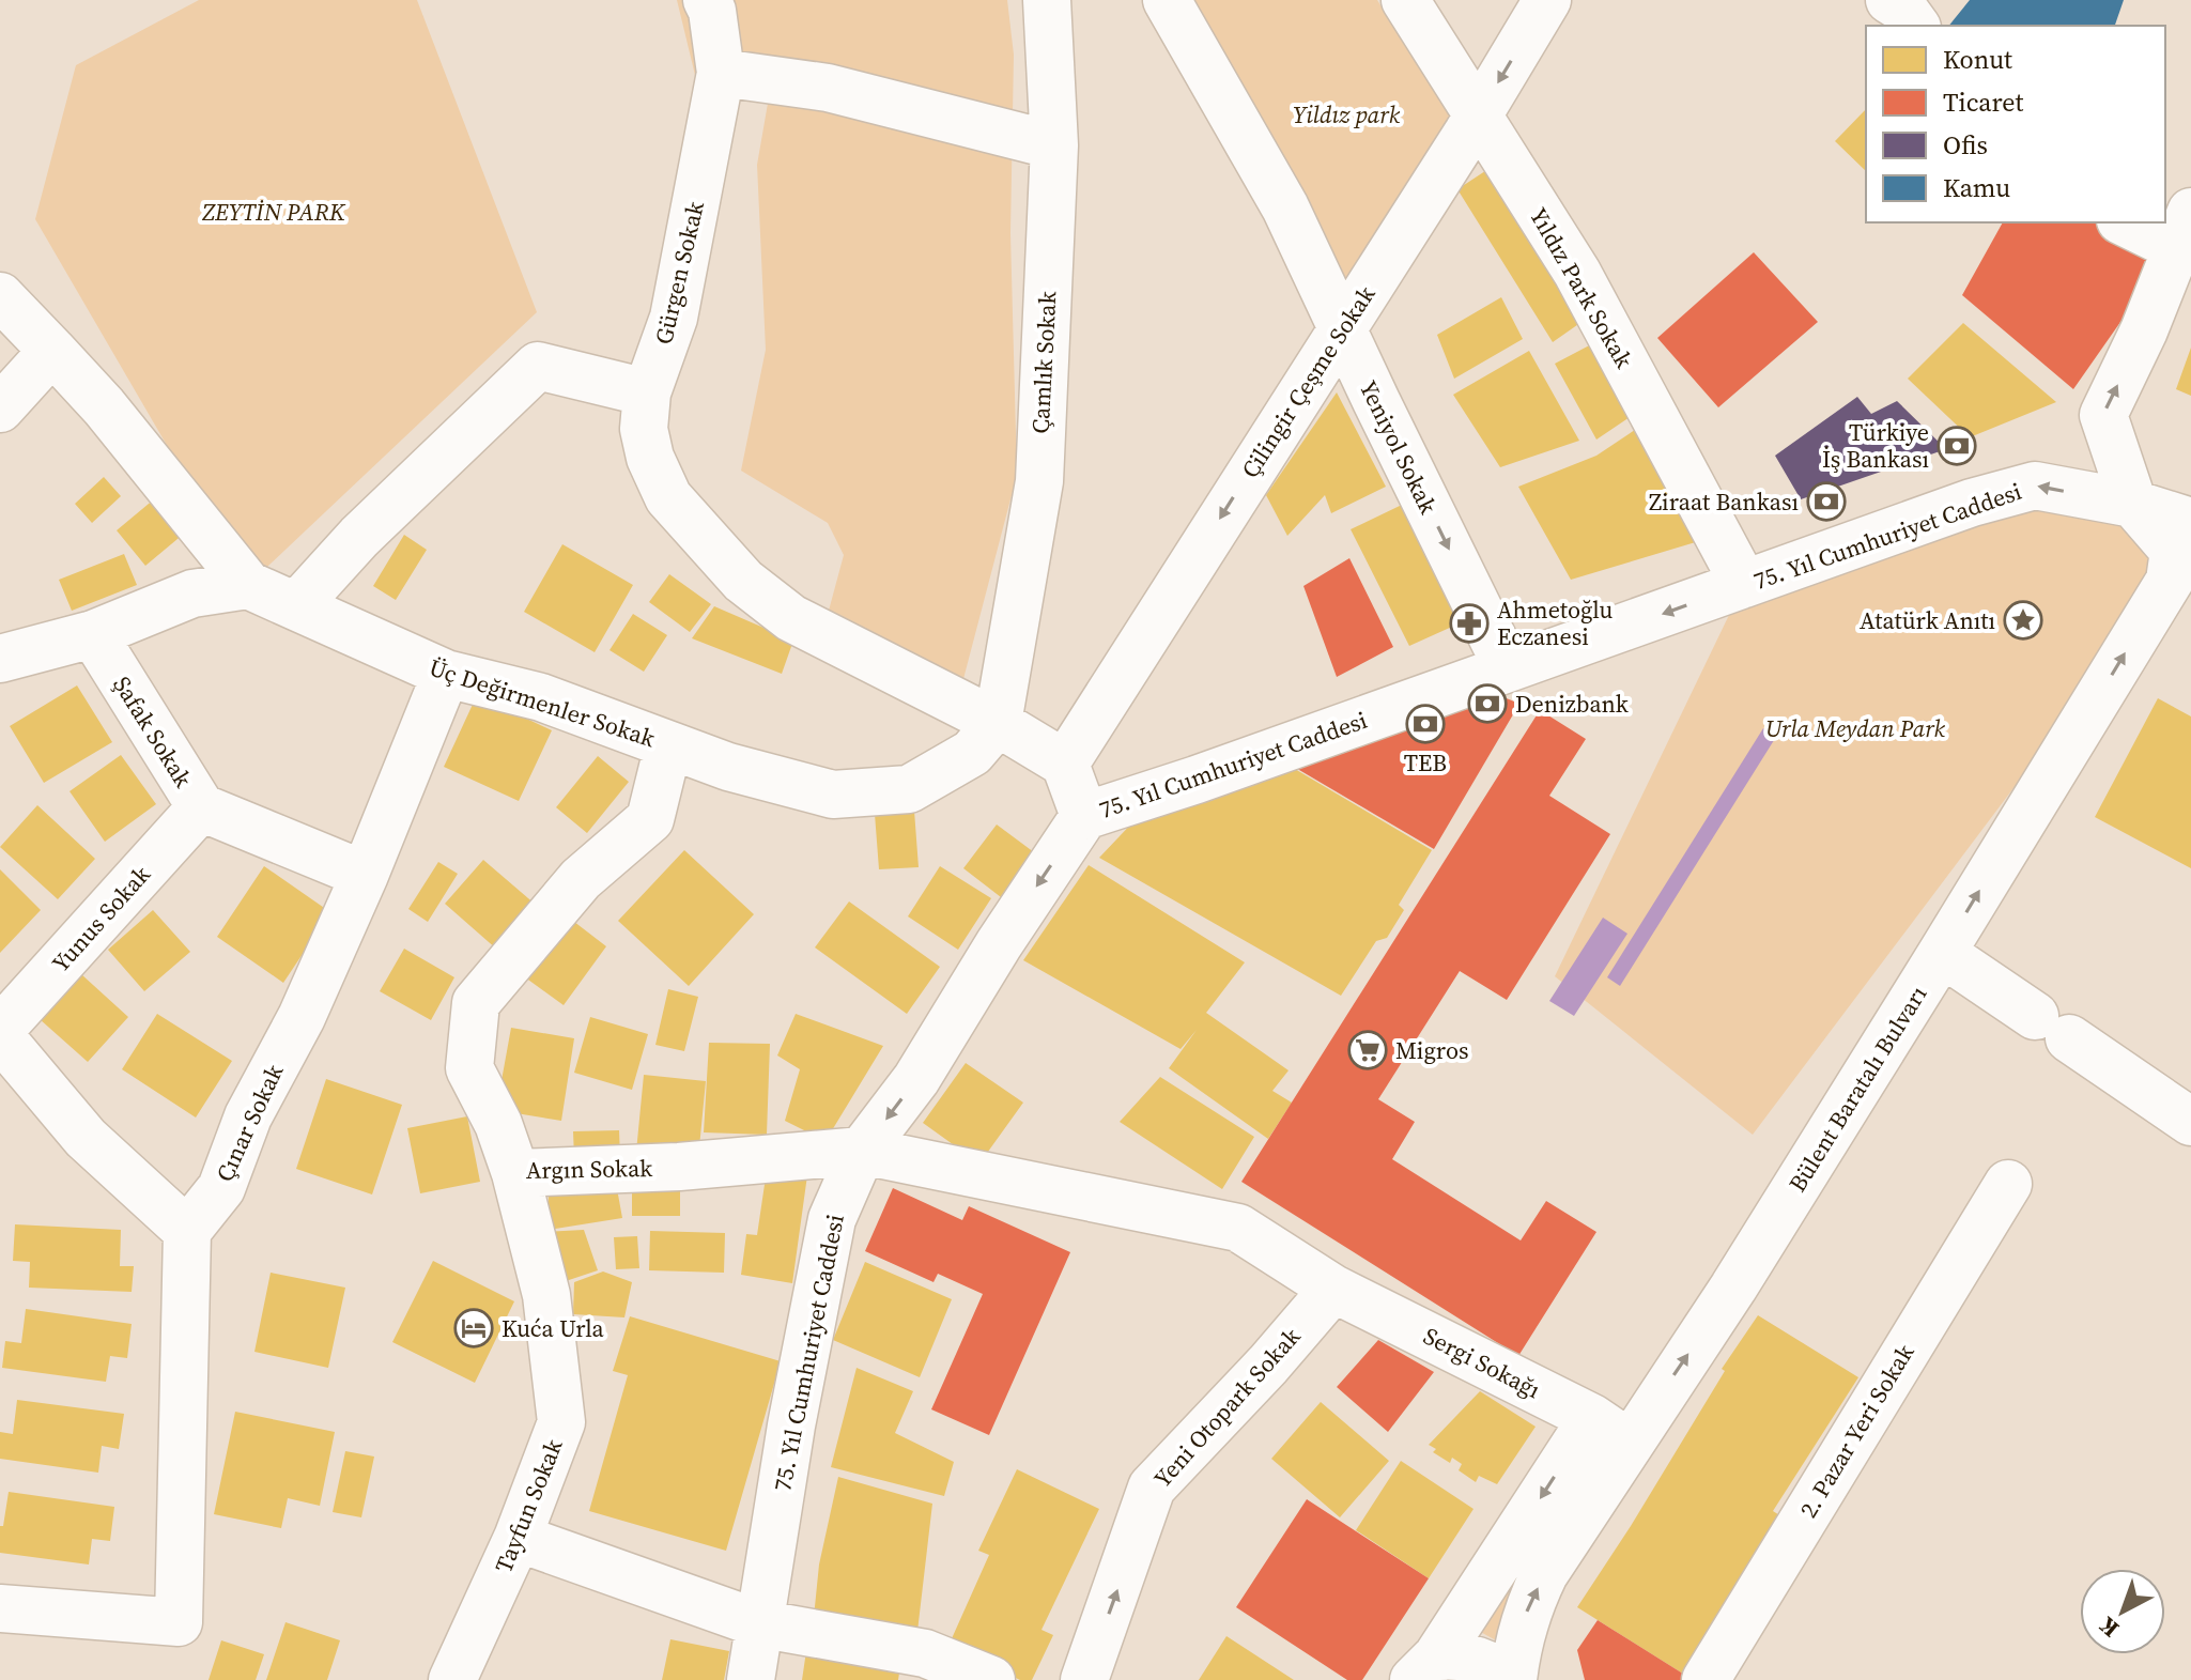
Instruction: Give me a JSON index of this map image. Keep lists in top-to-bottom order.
{
  "streets": {
    "street": [
      "Gürgen Sokak",
      "Yıldız Park Sokak",
      "Çamlık Sokak",
      "Çilingir Çeşme Sokak",
      "Yeniyol Sokak",
      "75. Yıl Cumhuriyet Caddesi",
      "Üç Değirmenler Sokak",
      "Şafak Sokak",
      "Yunus Sokak",
      "Bülent Baratalı Bulvarı",
      "Çınar Sokak",
      "Argın Sokak",
      "Sergi Sokağı",
      "Yeni Otopark Sokak",
      "2. Pazar Yeri Sokak",
      "Tayfun Sokak"
    ]
  },
  "crossings": [
    ["Gürgen Sokak", "Çamlık Sokak"],
    ["Gürgen Sokak", "Üç Değirmenler Sokak"],
    ["Yıldız Park Sokak", "Çilingir Çeşme Sokak"],
    ["Yıldız Park Sokak", "75. Yıl Cumhuriyet Caddesi"],
    ["Çamlık Sokak", "Üç Değirmenler Sokak"],
    ["Çilingir Çeşme Sokak", "Yeniyol Sokak"],
    ["Yeniyol Sokak", "75. Yıl Cumhuriyet Caddesi"],
    ["75. Yıl Cumhuriyet Caddesi", "Bülent Baratalı Bulvarı"],
    ["75. Yıl Cumhuriyet Caddesi", "Argın Sokak"],
    ["Üç Değirmenler Sokak", "Çınar Sokak"],
    ["Üç Değirmenler Sokak", "Argın Sokak"],
    ["Şafak Sokak", "Yunus Sokak"],
    ["Şafak Sokak", "Çınar Sokak"],
    ["Bülent Baratalı Bulvarı", "Sergi Sokağı"],
    ["Argın Sokak", "Sergi Sokağı"],
    ["Argın Sokak", "Yeni Otopark Sokak"],
    ["Argın Sokak", "Tayfun Sokak"],
    ["Sergi Sokağı", "Yeni Otopark Sokak"]
  ],
  "one_way": [
    "Çilingir Çeşme Sokak",
    "Yeniyol Sokak",
    "75. Yıl Cumhuriyet Caddesi",
    "Yeni Otopark Sokak"
  ],
  "parks": ["Yildız park", "ZEYTİN PARK", "Urla Meydan Park"],
  "places": {
    "bank": [
      "Türkiye İş Bankası",
      "Ziraat Bankası",
      "Denizbank",
      "TEB"
    ],
    "place": ["Atatürk Anıtı"],
    "pharmacy": ["Ahmetoğlu Eczanesi"],
    "supermarket": ["Migros"],
    "hotel": ["Kuća Urla"]
  },
  "legend": [
    "Konut",
    "Ticaret",
    "Ofis",
    "Kamu"
  ],
  "north": "bottom left"
}
